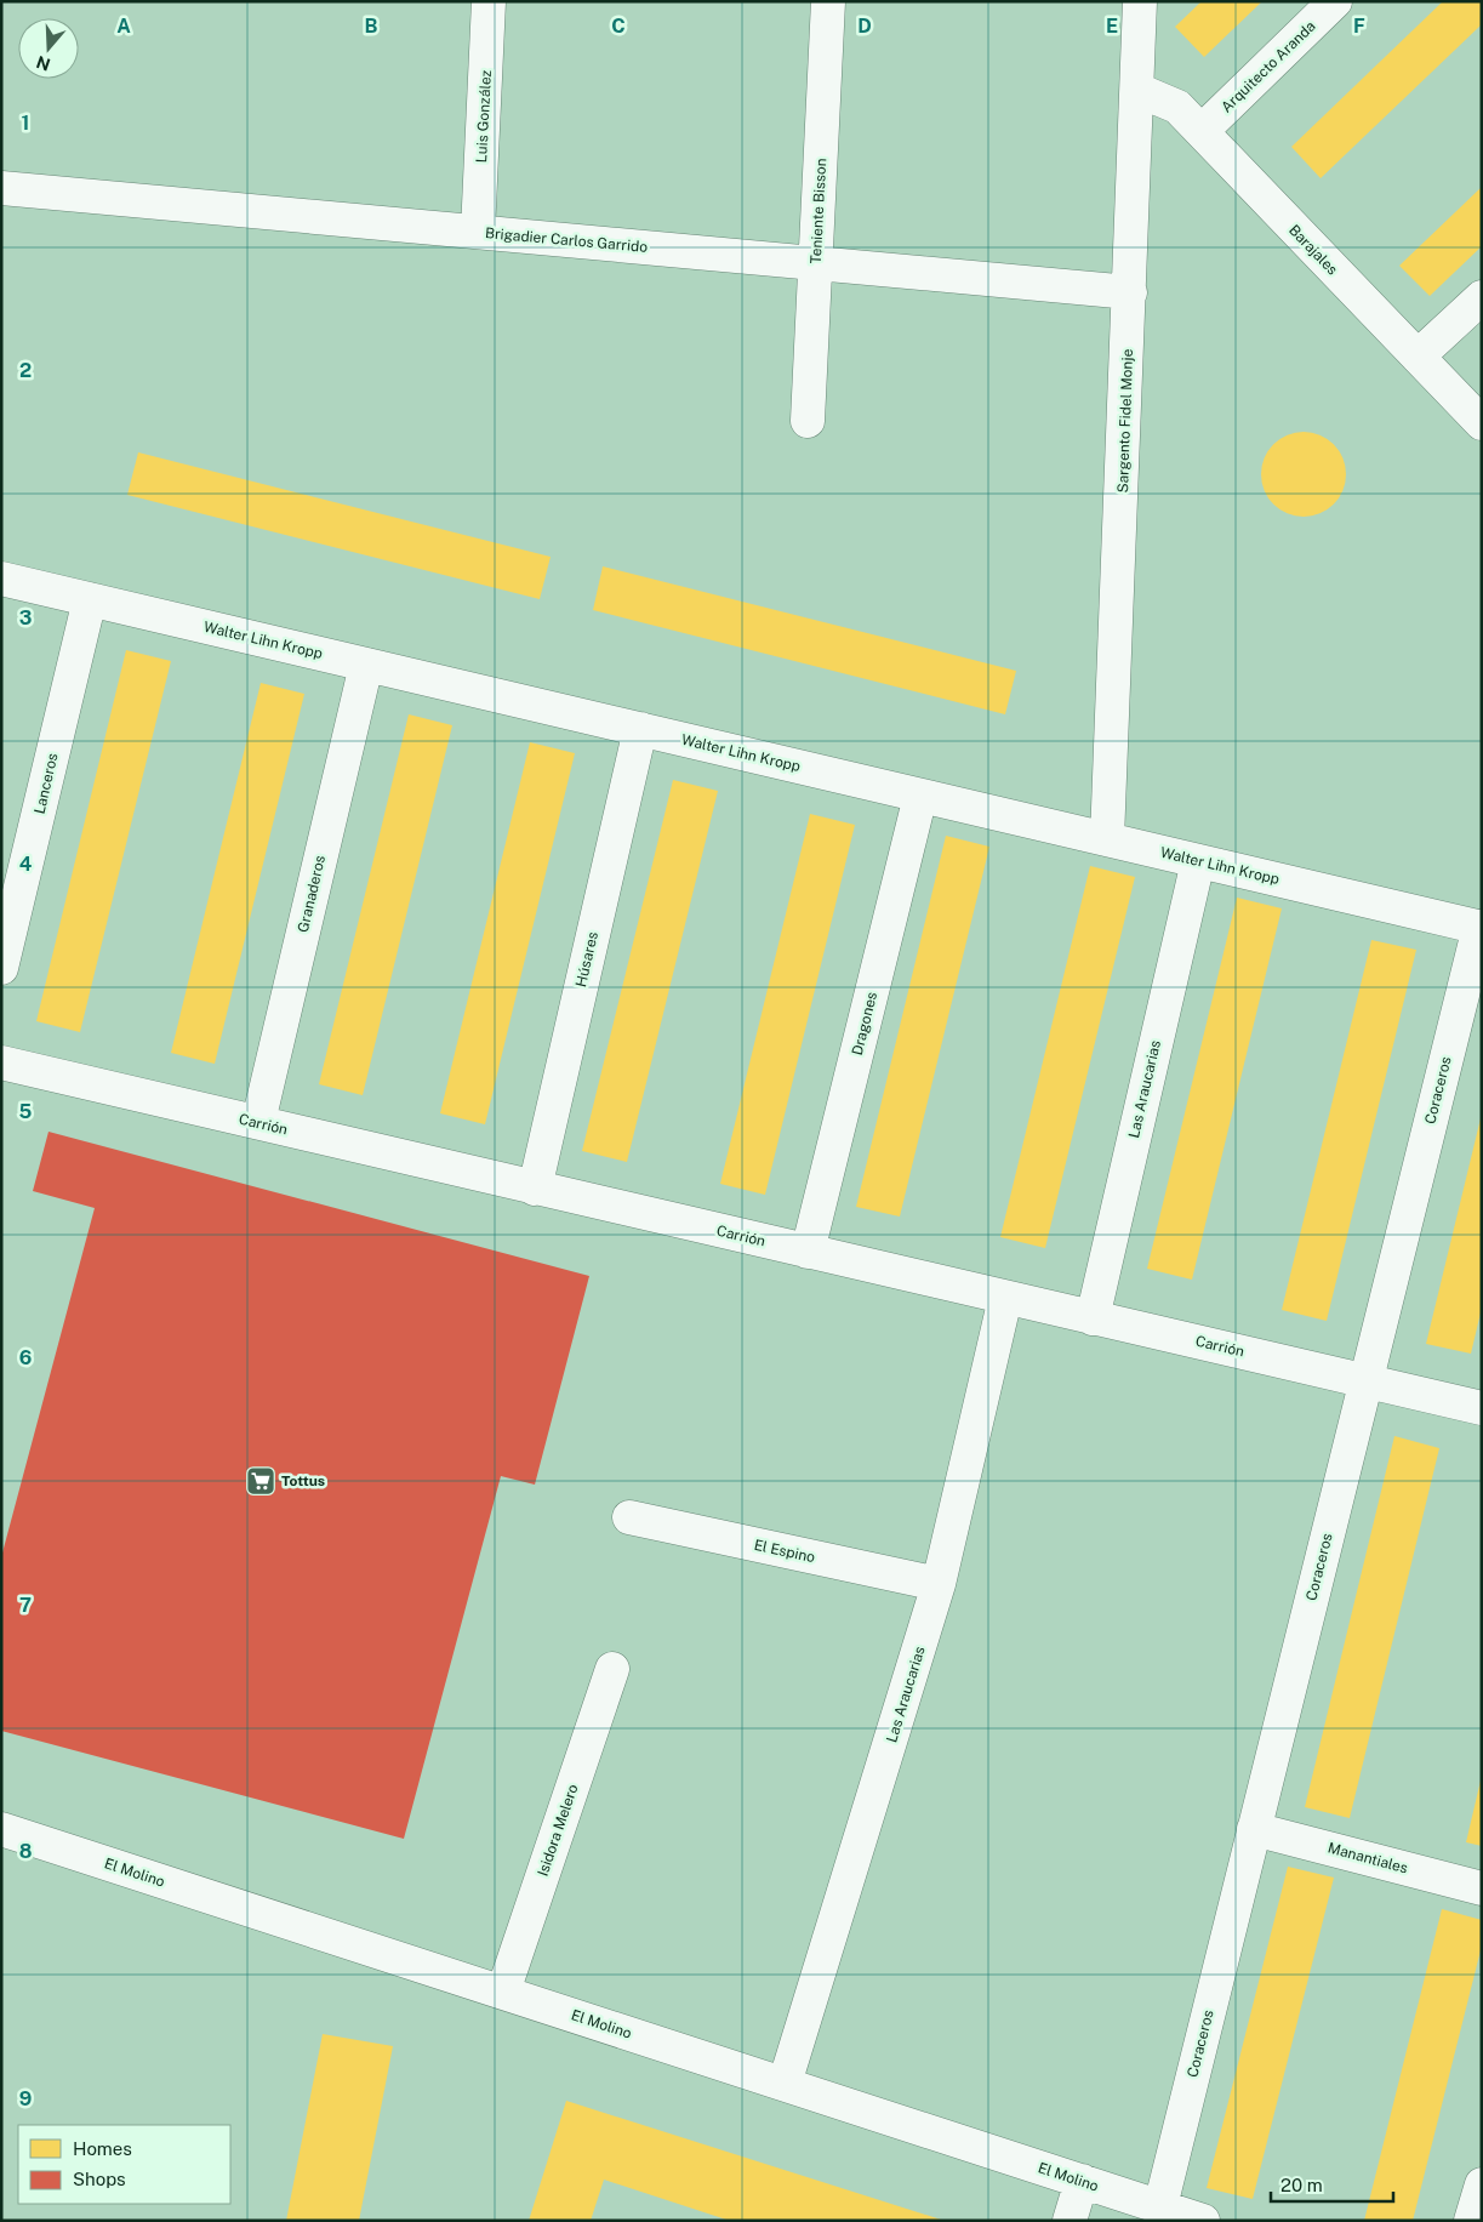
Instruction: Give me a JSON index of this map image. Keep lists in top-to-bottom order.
{
  "streets": {
    "street": [
      "Arquitecto Aranda",
      "Luis González",
      "Teniente Bisson",
      "Brigadier Carlos Garrido",
      "Barajales",
      "Sargento Fidel Monje",
      "Walter Lihn Kropp",
      "Lanceros",
      "Granaderos",
      "Húsares",
      "Dragones",
      "Las Araucarias",
      "Coraceros",
      "Carrión",
      "El Espino",
      "Isidora Melero",
      "Manantiales",
      "El Molino"
    ]
  },
  "crossings": [
    ["Arquitecto Aranda", "Barajales"],
    ["Luis González", "Brigadier Carlos Garrido"],
    ["Teniente Bisson", "Brigadier Carlos Garrido"],
    ["Brigadier Carlos Garrido", "Sargento Fidel Monje"],
    ["Barajales", "Sargento Fidel Monje"],
    ["Sargento Fidel Monje", "Walter Lihn Kropp"],
    ["Walter Lihn Kropp", "Lanceros"],
    ["Walter Lihn Kropp", "Granaderos"],
    ["Walter Lihn Kropp", "Húsares"],
    ["Walter Lihn Kropp", "Dragones"],
    ["Walter Lihn Kropp", "Las Araucarias"],
    ["Walter Lihn Kropp", "Coraceros"],
    ["Granaderos", "Carrión"],
    ["Húsares", "Carrión"],
    ["Dragones", "Carrión"],
    ["Las Araucarias", "Carrión"],
    ["Las Araucarias", "El Espino"],
    ["Las Araucarias", "El Molino"],
    ["Coraceros", "Carrión"],
    ["Coraceros", "Manantiales"],
    ["Coraceros", "El Molino"],
    ["Isidora Melero", "El Molino"]
  ],
  "places": {
    "supermarket": ["Tottus"]
  },
  "legend": ["Homes", "Shops"],
  "scale_bar": "20 m",
  "north": "bottom",
  "grid": {
    "columns": [
      "A",
      "B",
      "C",
      "D",
      "E",
      "F"
    ],
    "rows": [
      "1",
      "2",
      "3",
      "4",
      "5",
      "6",
      "7",
      "8",
      "9"
    ]
  }
}
